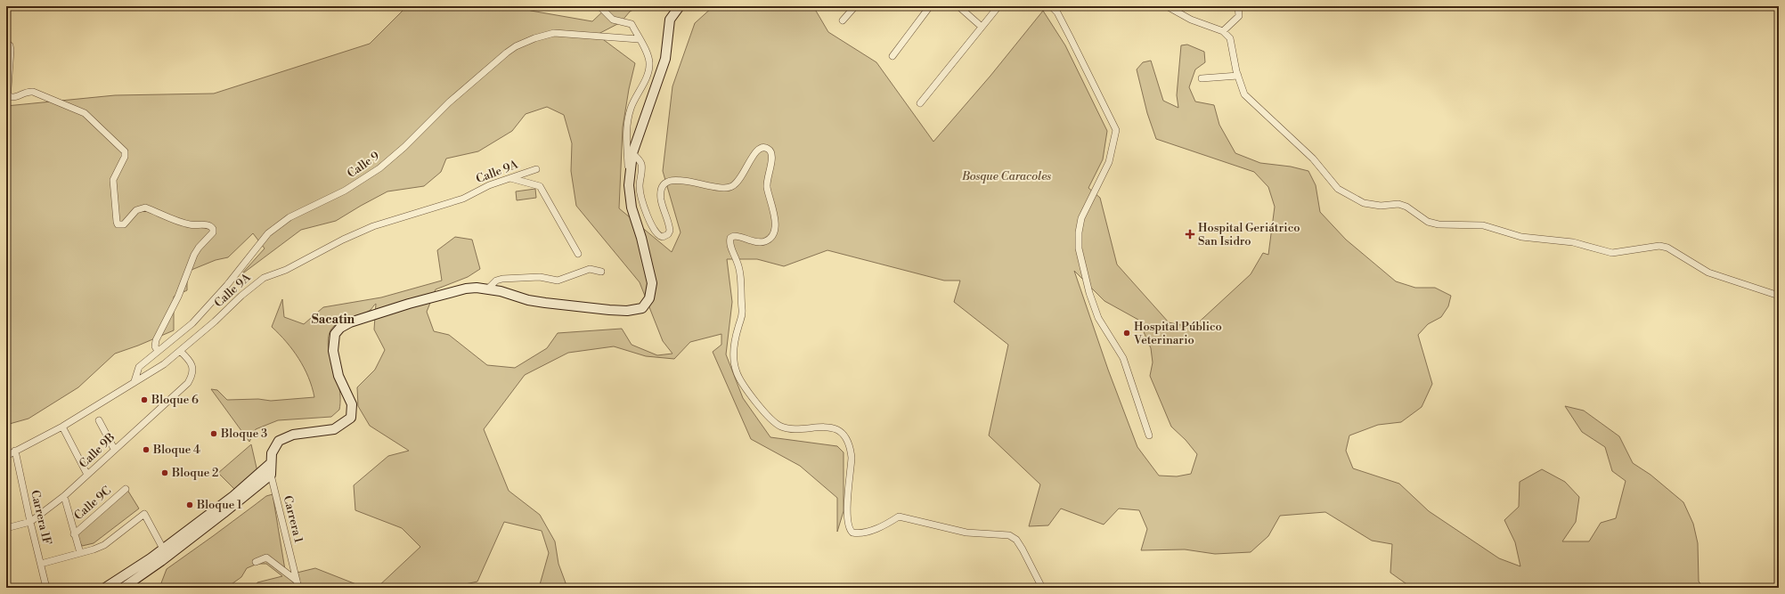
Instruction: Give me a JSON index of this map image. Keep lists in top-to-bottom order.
{
  "streets": {
    "main road": ["Carrera 1"],
    "street": [
      "Calle 9",
      "Calle 9A",
      "Calle 9B",
      "Calle 9C",
      "Carrera 1F"
    ]
  },
  "crossings": [
    ["Calle 9", "Calle 9A"],
    ["Calle 9A", "Calle 9B"],
    ["Calle 9A", "Carrera 1F"],
    ["Calle 9B", "Carrera 1F"]
  ],
  "districts": ["Sacatin"],
  "parks": ["Bosque Caracoles"],
  "places": {
    "health": ["Hospital Geriátrico San Isidro"],
    "other": [
      "Hospital Público Veterinario",
      "Bloque 6",
      "Bloque 3",
      "Bloque 4",
      "Bloque 2",
      "Bloque 1"
    ]
  }
}
